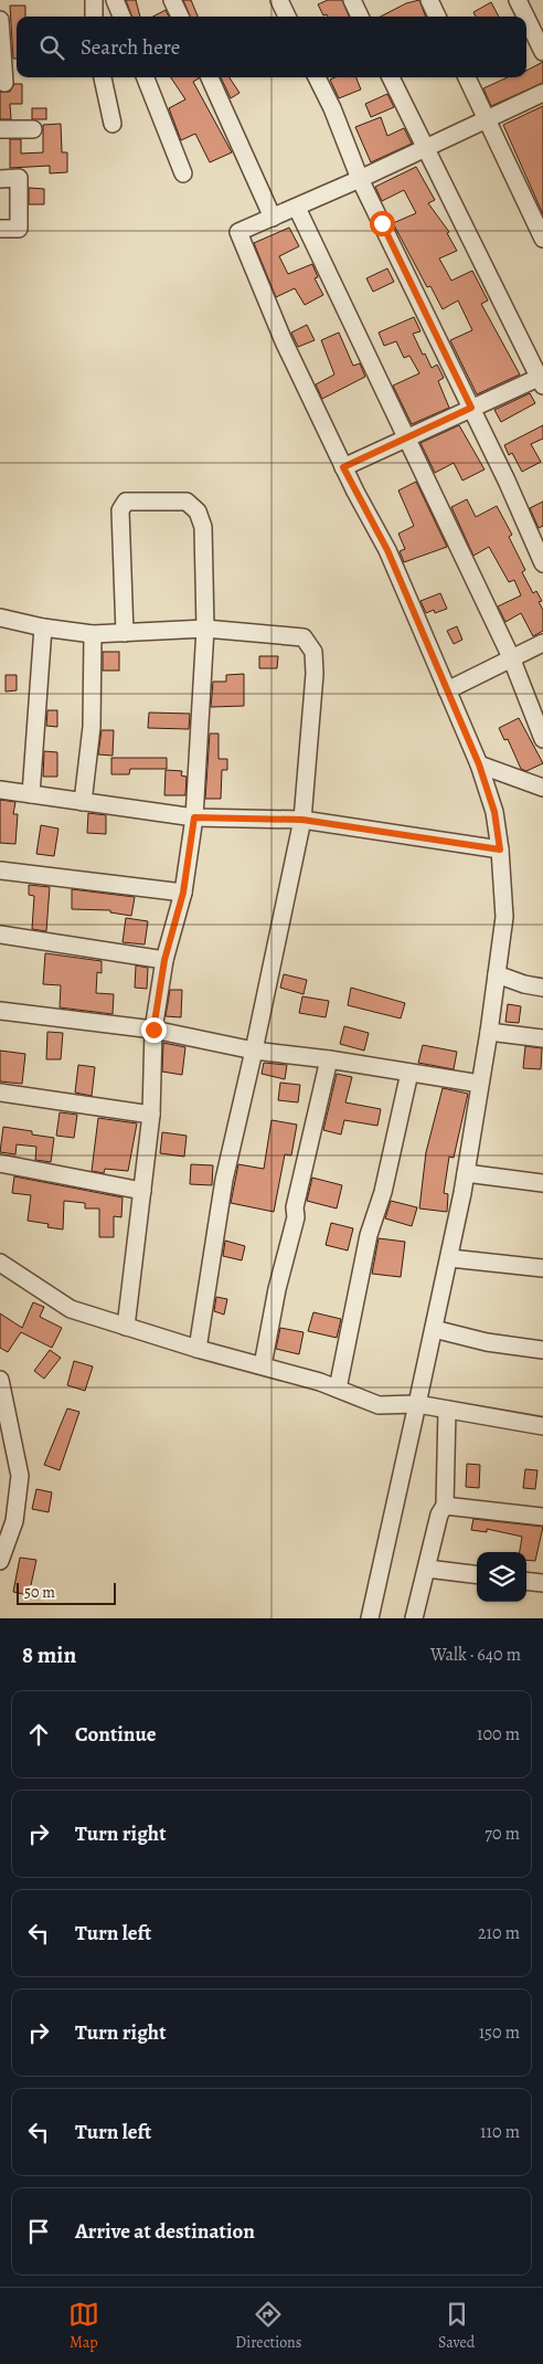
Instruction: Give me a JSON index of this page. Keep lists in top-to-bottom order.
{
  "scale_bar": "50 m",
  "page": {
    "search": "Search here",
    "scale": "50 m",
    "heading": ["8 min", "Walk · 640 m"],
    "list": [
      ["Continue", "100 m"],
      ["Turn right", "70 m"],
      ["Turn left", "210 m"],
      ["Turn right", "150 m"],
      ["Turn left", "110 m"],
      "Arrive at destination"
    ],
    "nav": ["Map", "Directions", "Saved"]
  }
}
